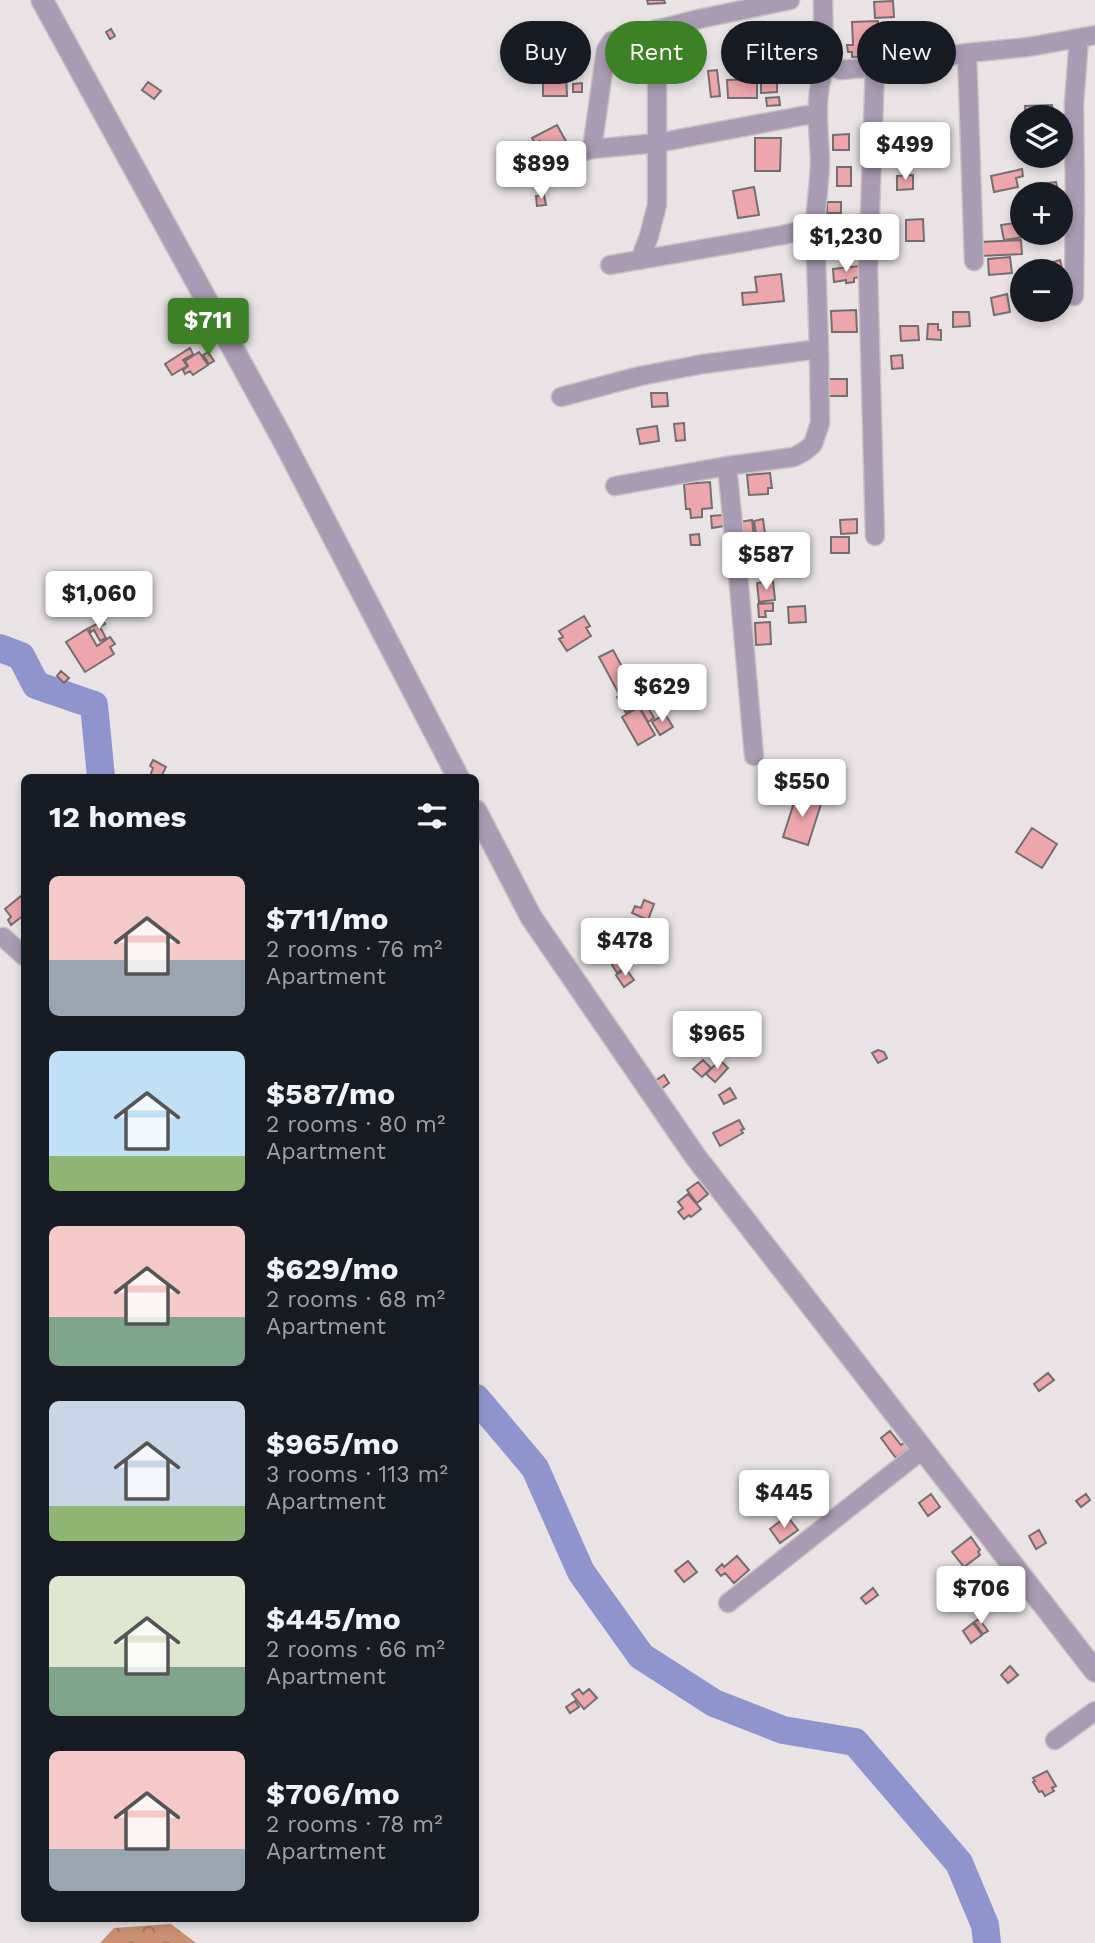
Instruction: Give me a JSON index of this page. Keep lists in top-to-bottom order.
{
  "page": {
    "chip": [
      "Buy",
      "Rent",
      "Filters",
      "New"
    ],
    "map_buttons": ["+", "−"],
    "price": [
      "$499",
      "$899",
      "$1,230",
      "$711",
      "$587",
      "$1,060",
      "$629",
      "$550",
      "$478",
      "$965",
      "$445",
      "$706"
    ],
    "heading": "12 homes",
    "list": [
      {
        "name": "$711/mo",
        "note": "2 rooms · 76 m² · Apartment"
      },
      {
        "name": "$587/mo",
        "note": "2 rooms · 80 m² · Apartment"
      },
      {
        "name": "$629/mo",
        "note": "2 rooms · 68 m² · Apartment"
      },
      {
        "name": "$965/mo",
        "note": "3 rooms · 113 m² · Apartment"
      },
      {
        "name": "$445/mo",
        "note": "2 rooms · 66 m² · Apartment"
      },
      {
        "name": "$706/mo",
        "note": "2 rooms · 78 m² · Apartment"
      }
    ]
  }
}
